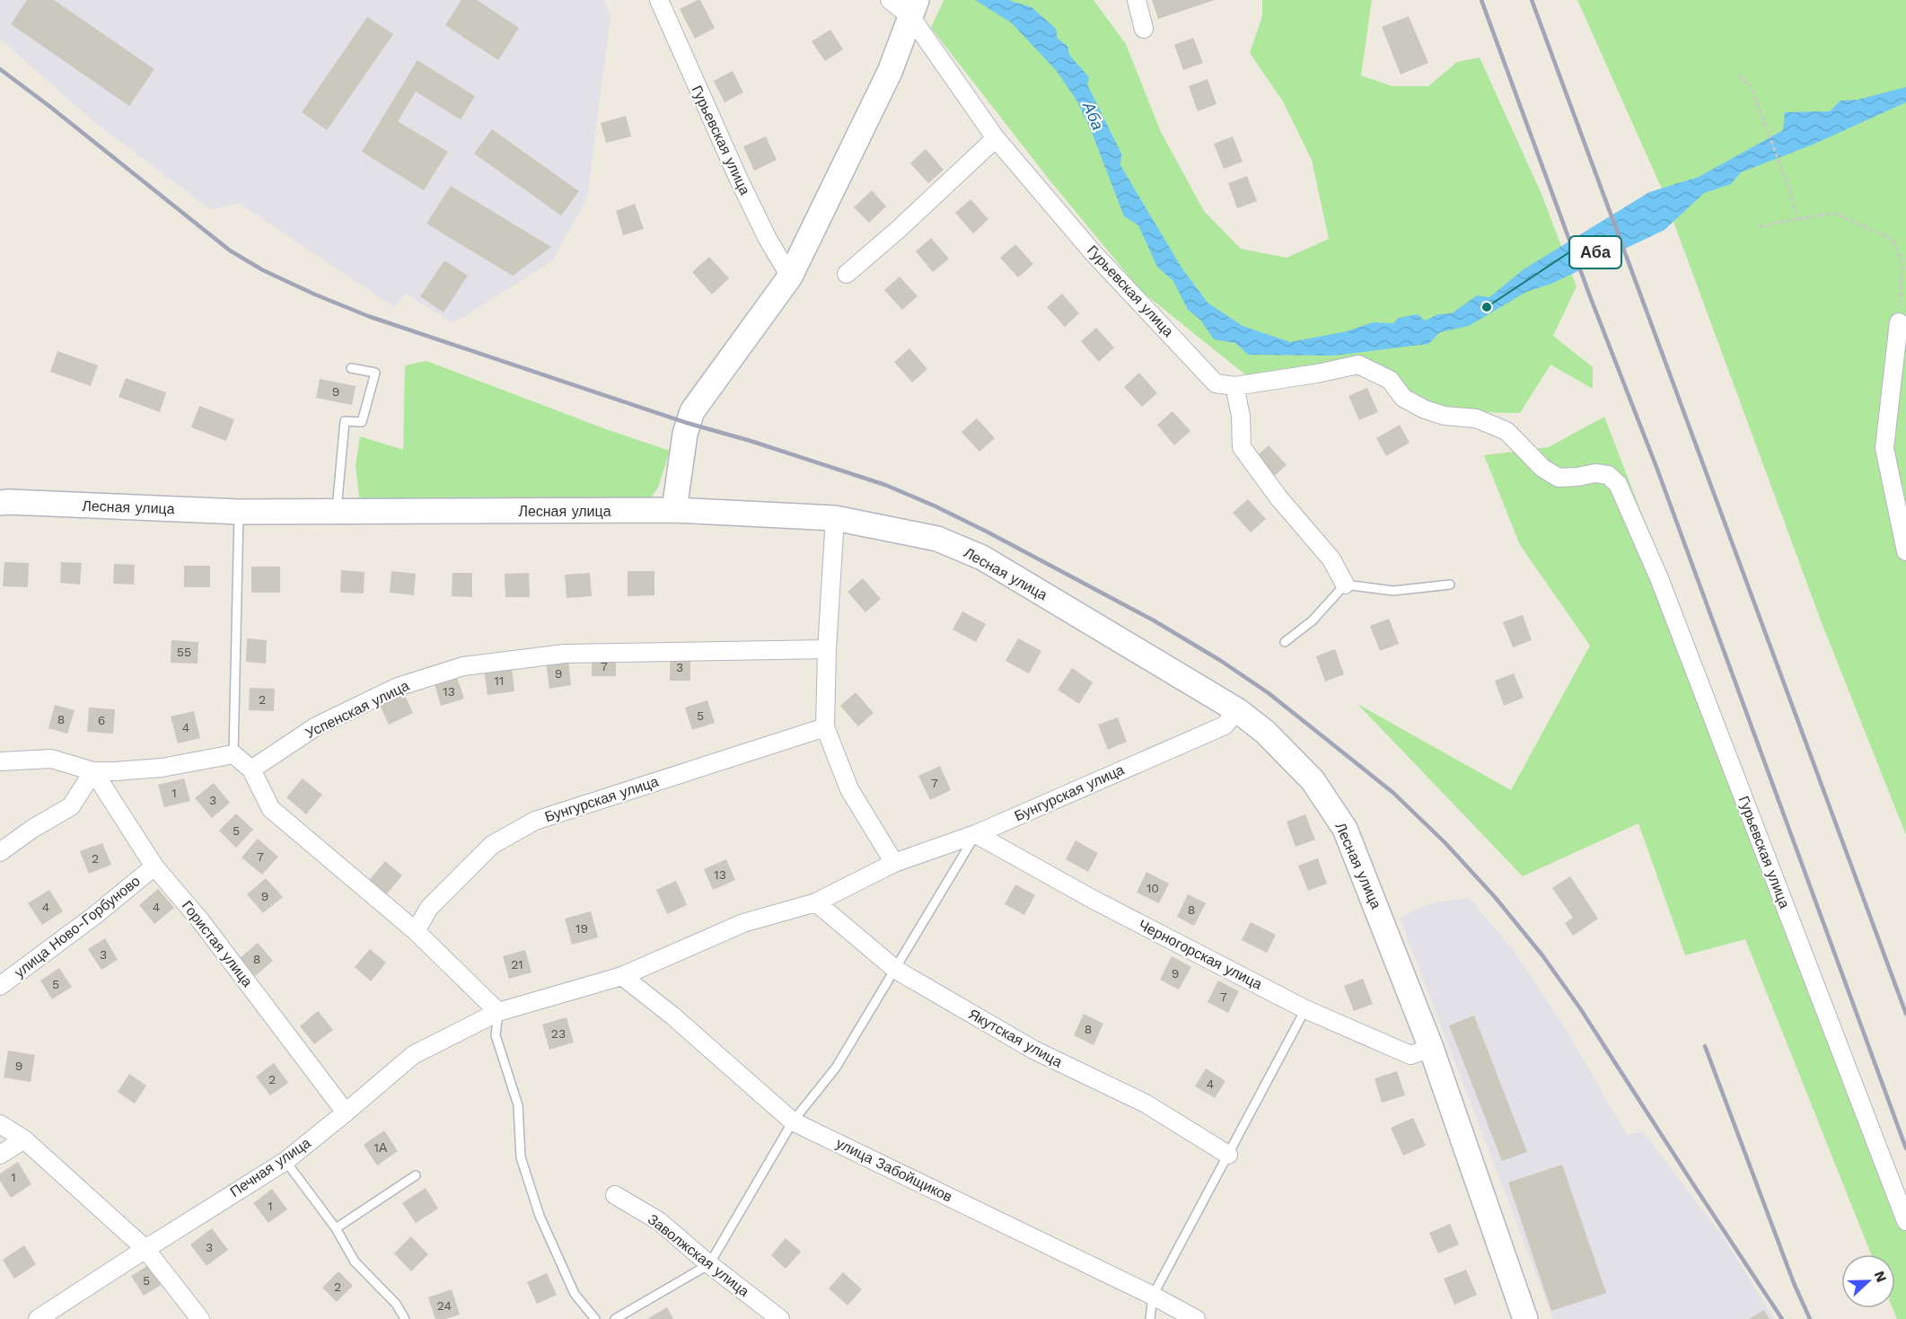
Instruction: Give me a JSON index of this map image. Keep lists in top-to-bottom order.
{
  "streets": {
    "main road": ["Лесная улица"],
    "street": [
      "Гурьевская улица",
      "Успенская улица",
      "Бунгурская улица",
      "улица Ново-Горбуново",
      "Гористая улица",
      "Черногорская улица",
      "Якутская улица",
      "Печная улица",
      "улица Забойщиков",
      "Заволжская улица"
    ]
  },
  "crossings": [
    ["Лесная улица", "Бунгурская улица"],
    ["Лесная улица", "Черногорская улица"],
    ["Бунгурская улица", "Черногорская улица"],
    ["Бунгурская улица", "Якутская улица"],
    ["Бунгурская улица", "Печная улица"],
    ["Бунгурская улица", "улица Забойщиков"],
    ["улица Ново-Горбуново", "Гористая улица"],
    ["Гористая улица", "Печная улица"]
  ],
  "water": ["Аба"],
  "places": ["Аба"],
  "house_numbers": [
    "9",
    "55",
    "7",
    "3",
    "9",
    "11",
    "13",
    "2",
    "5",
    "8",
    "6",
    "4",
    "7",
    "1",
    "3",
    "5",
    "7",
    "2",
    "13",
    "10",
    "9",
    "4",
    "4",
    "8",
    "19",
    "3",
    "8",
    "21",
    "9",
    "5",
    "7",
    "8",
    "23",
    "9",
    "2",
    "4",
    "1А",
    "1",
    "1",
    "3",
    "5",
    "2",
    "24"
  ],
  "north": "right"
}
